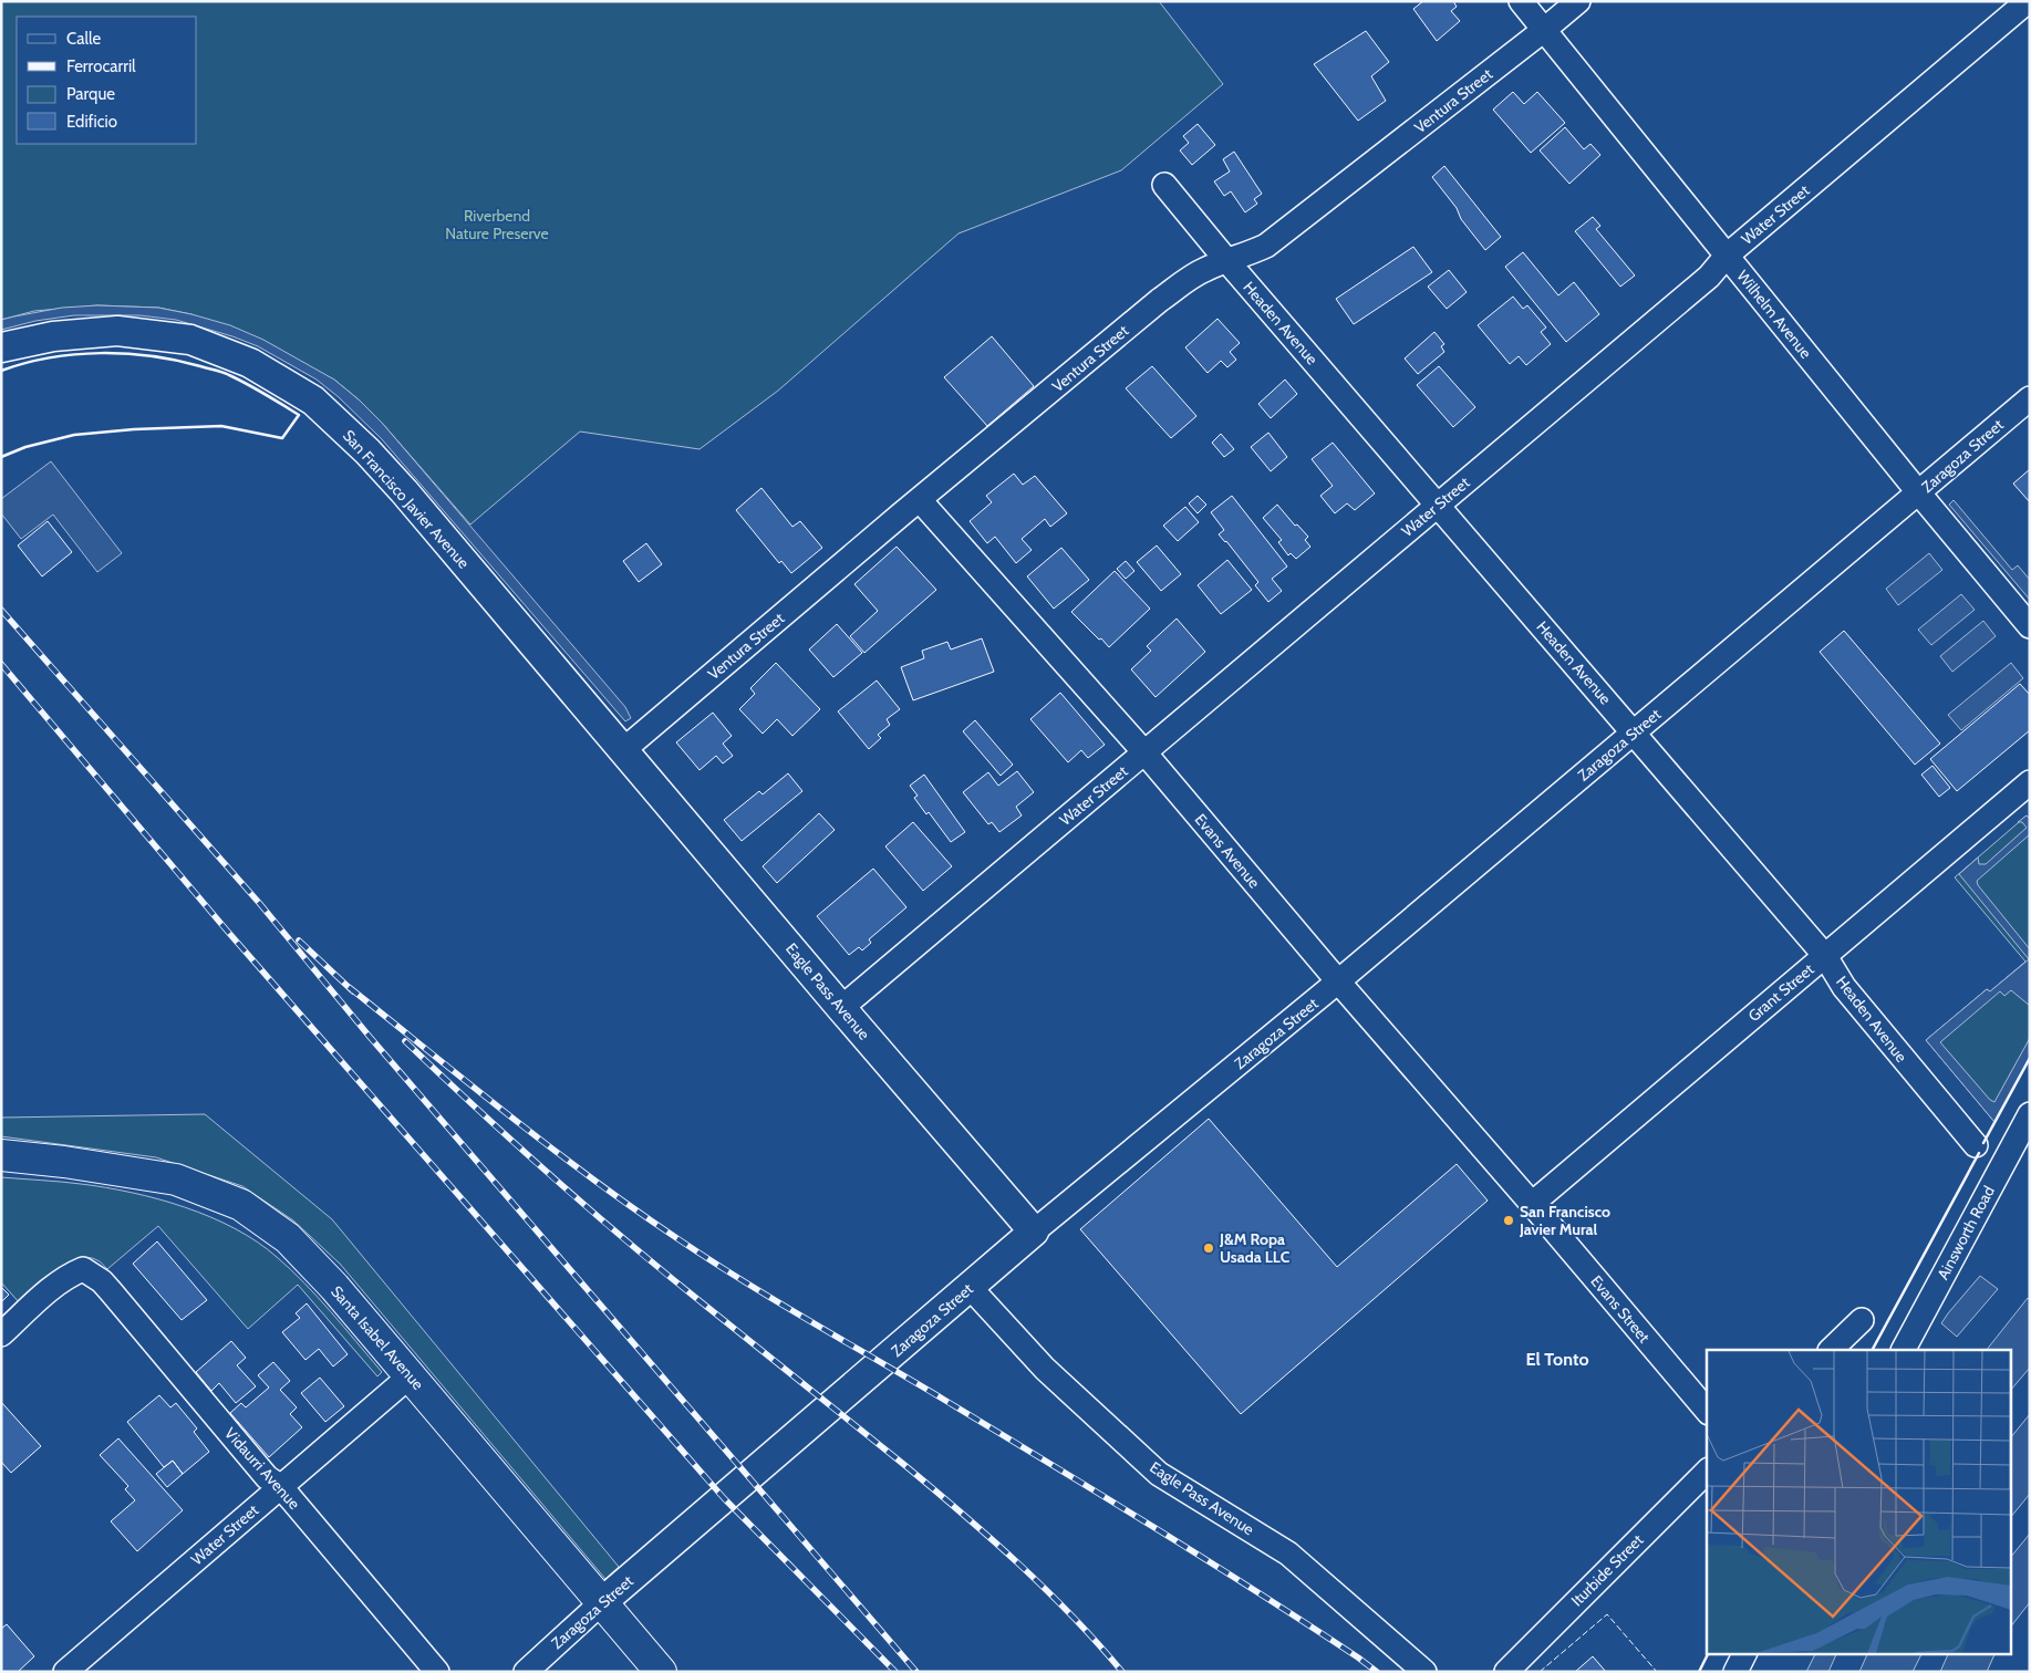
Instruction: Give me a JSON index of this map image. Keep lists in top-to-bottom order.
{
  "streets": {
    "main road": ["Santa Isabel Avenue"],
    "street": [
      "Ventura Street",
      "Water Street",
      "Wilhelm Avenue",
      "Headen Avenue",
      "Zaragoza Street",
      "San Francisco Javier Avenue",
      "Evans Avenue",
      "Eagle Pass Avenue",
      "Grant Street",
      "Ainsworth Road",
      "Evans Street",
      "Vidaurri Avenue",
      "Iturbide Street"
    ]
  },
  "crossings": [
    ["Ventura Street", "Wilhelm Avenue"],
    ["Ventura Street", "Headen Avenue"],
    ["Ventura Street", "San Francisco Javier Avenue"],
    ["Ventura Street", "Evans Avenue"],
    ["Ventura Street", "Eagle Pass Avenue"],
    ["Water Street", "Wilhelm Avenue"],
    ["Water Street", "Headen Avenue"],
    ["Water Street", "Evans Avenue"],
    ["Water Street", "Eagle Pass Avenue"],
    ["Water Street", "Santa Isabel Avenue"],
    ["Water Street", "Vidaurri Avenue"],
    ["Wilhelm Avenue", "Zaragoza Street"],
    ["Headen Avenue", "Zaragoza Street"],
    ["Headen Avenue", "Grant Street"],
    ["Zaragoza Street", "Evans Avenue"],
    ["Zaragoza Street", "Eagle Pass Avenue"],
    ["Zaragoza Street", "Santa Isabel Avenue"],
    ["San Francisco Javier Avenue", "Eagle Pass Avenue"],
    ["Evans Avenue", "Grant Street"],
    ["Evans Avenue", "Evans Street"],
    ["Grant Street", "Evans Street"]
  ],
  "districts": ["El Tonto"],
  "parks": ["Riverbend Nature Preserve"],
  "places": ["San Francisco Javier Mural", "J&M Ropa Usada LLC"],
  "legend": [
    "Calle",
    "Ferrocarril",
    "Parque",
    "Edificio"
  ]
}
